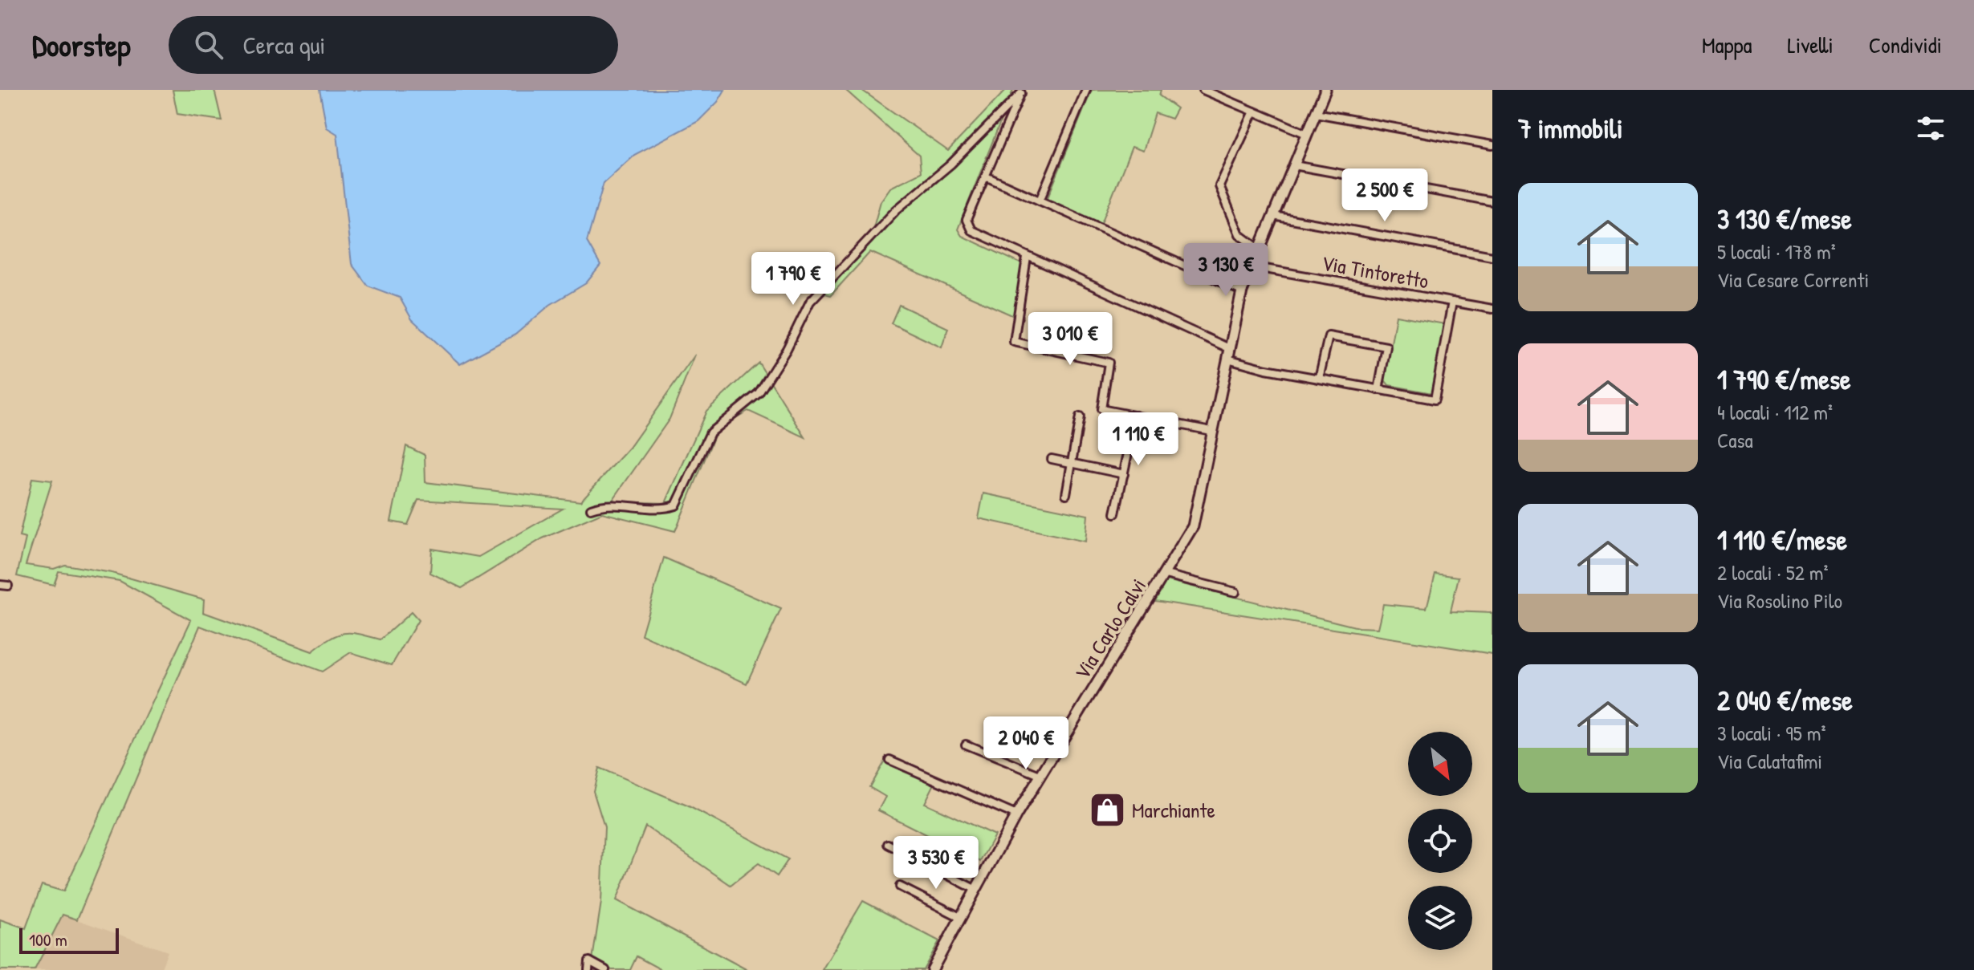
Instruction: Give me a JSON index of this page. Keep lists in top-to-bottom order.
{
  "streets": {
    "street": ["Via Tintoretto", "Via Carlo Calvi"]
  },
  "crossings": [
    ["Via Tintoretto", "Via Carlo Calvi"]
  ],
  "places": {
    "shop": ["Marchiante"]
  },
  "scale_bar": "100 m",
  "north": "bottom right",
  "page": {
    "header": "Doorstep",
    "search": "Cerca qui",
    "nav": ["Mappa", "Livelli", "Condividi"],
    "heading": "7 immobili",
    "list": [
      {
        "name": "3 130 €/mese",
        "note": "5 locali · 178 m² · Via Cesare Correnti"
      },
      {
        "name": "1 790 €/mese",
        "note": "4 locali · 112 m² · Casa"
      },
      {
        "name": "1 110 €/mese",
        "note": "2 locali · 52 m² · Via Rosolino Pilo"
      },
      {
        "name": "2 040 €/mese",
        "note": "3 locali · 95 m² · Via Calatafimi"
      }
    ],
    "price": [
      "2 500 €",
      "3 130 €",
      "1 790 €",
      "3 010 €",
      "1 110 €",
      "2 040 €",
      "3 530 €"
    ],
    "scale": "100 m"
  }
}
